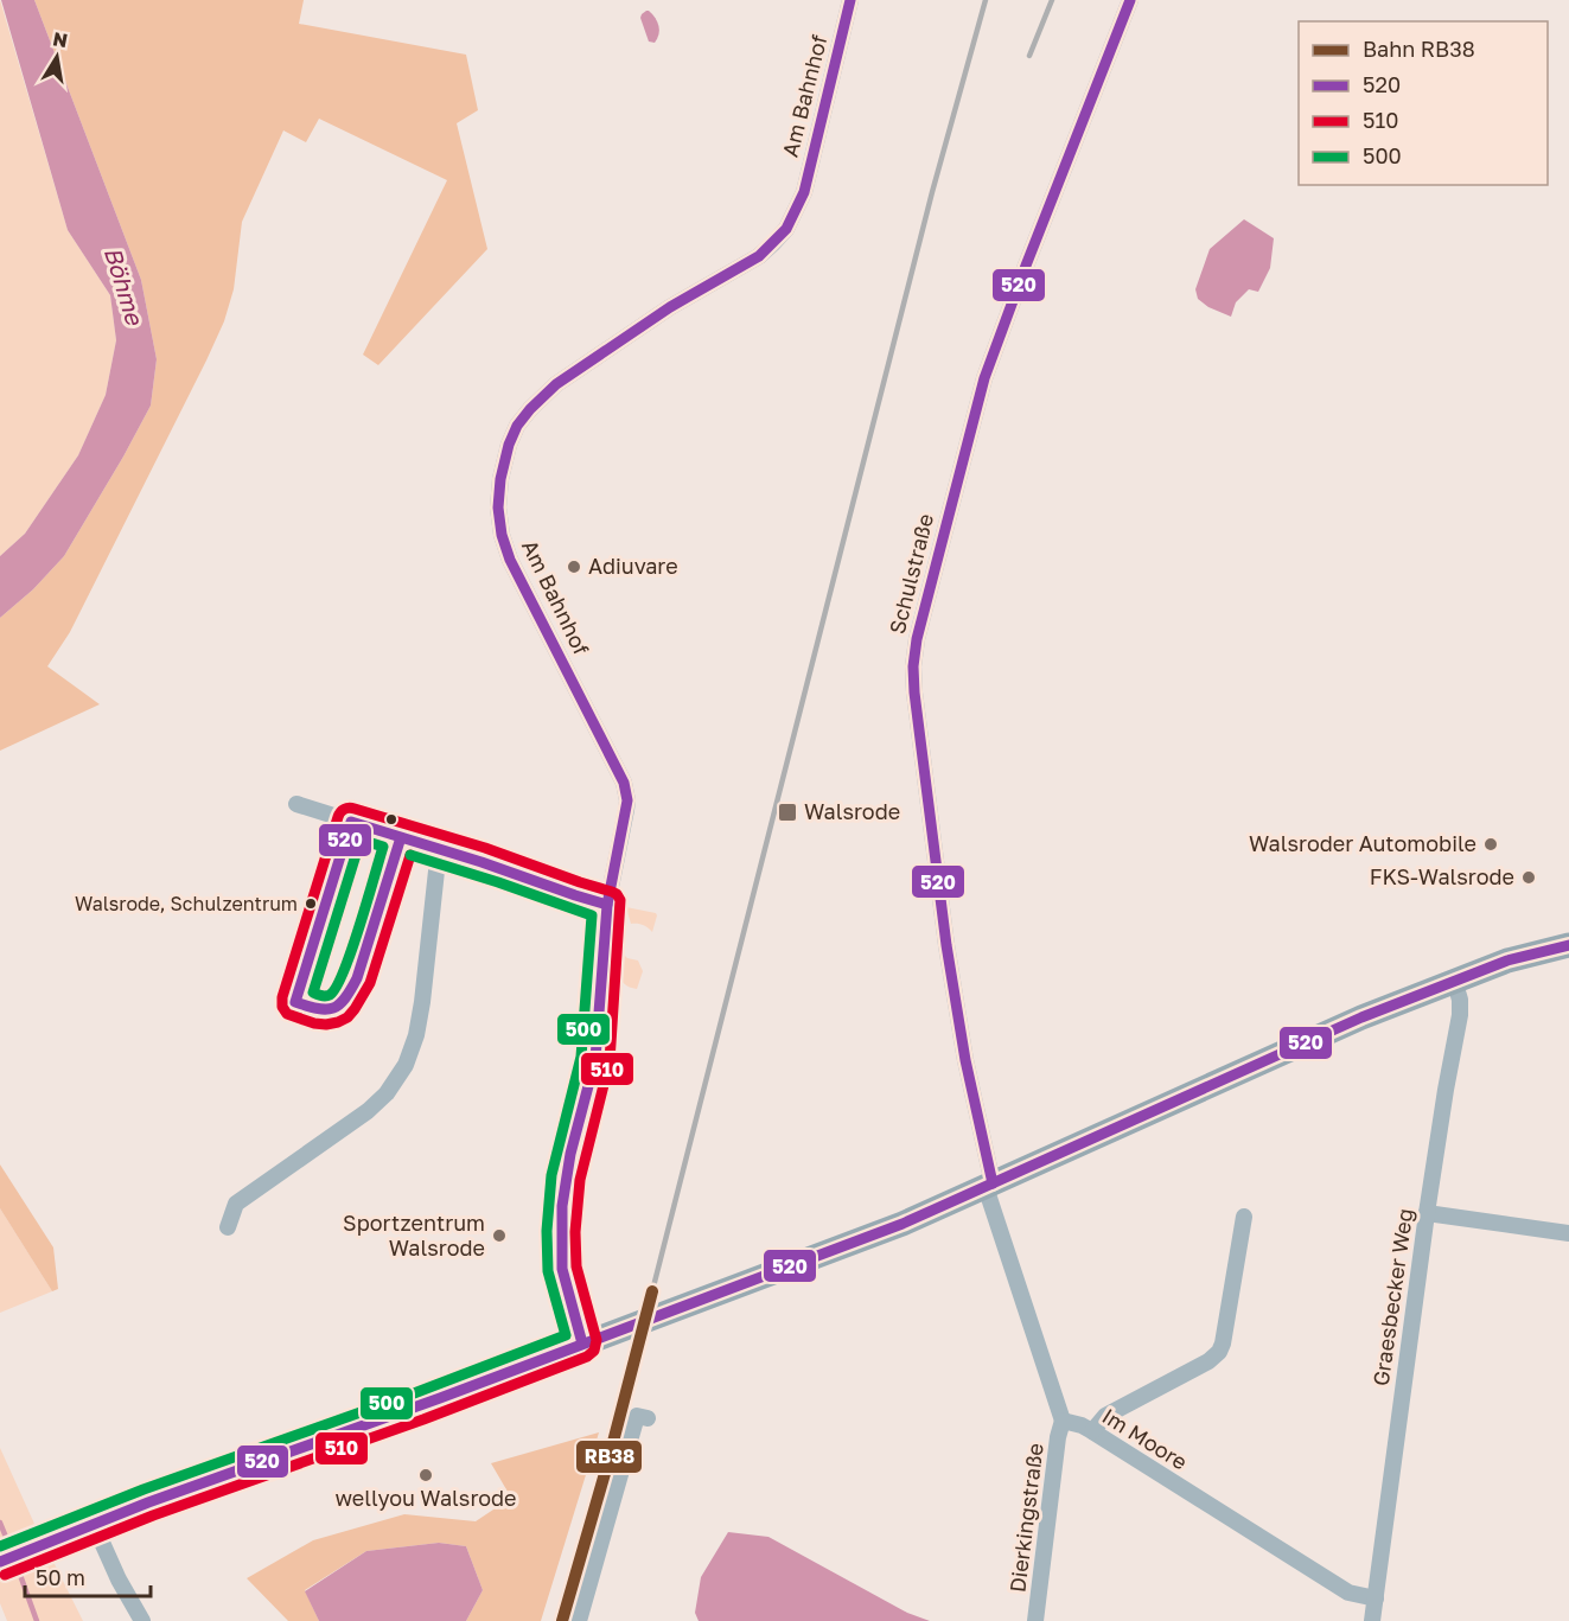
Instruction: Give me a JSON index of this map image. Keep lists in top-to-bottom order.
{
  "streets": {
    "street": [
      "Am Bahnhof",
      "Schulstraße",
      "Graesbecker Weg",
      "Im Moore",
      "Dierkingstraße"
    ]
  },
  "crossings": [
    ["Graesbecker Weg", "Im Moore"],
    ["Im Moore", "Dierkingstraße"]
  ],
  "water": ["Böhme"],
  "places": {
    "other": [
      "Adiuvare",
      "Walsroder Automobile",
      "FKS-Walsrode",
      "Walsrode, Schulzentrum",
      "Sportzentrum Walsrode",
      "wellyou Walsrode"
    ],
    "transit": ["Walsrode"]
  },
  "lines": [
    "transit line 520",
    "transit line 510",
    "transit line 500",
    "rail line RB38"
  ],
  "legend": [
    "Bahn RB38",
    "520",
    "510",
    "500"
  ],
  "scale_bar": "50 m",
  "north": "top"
}
